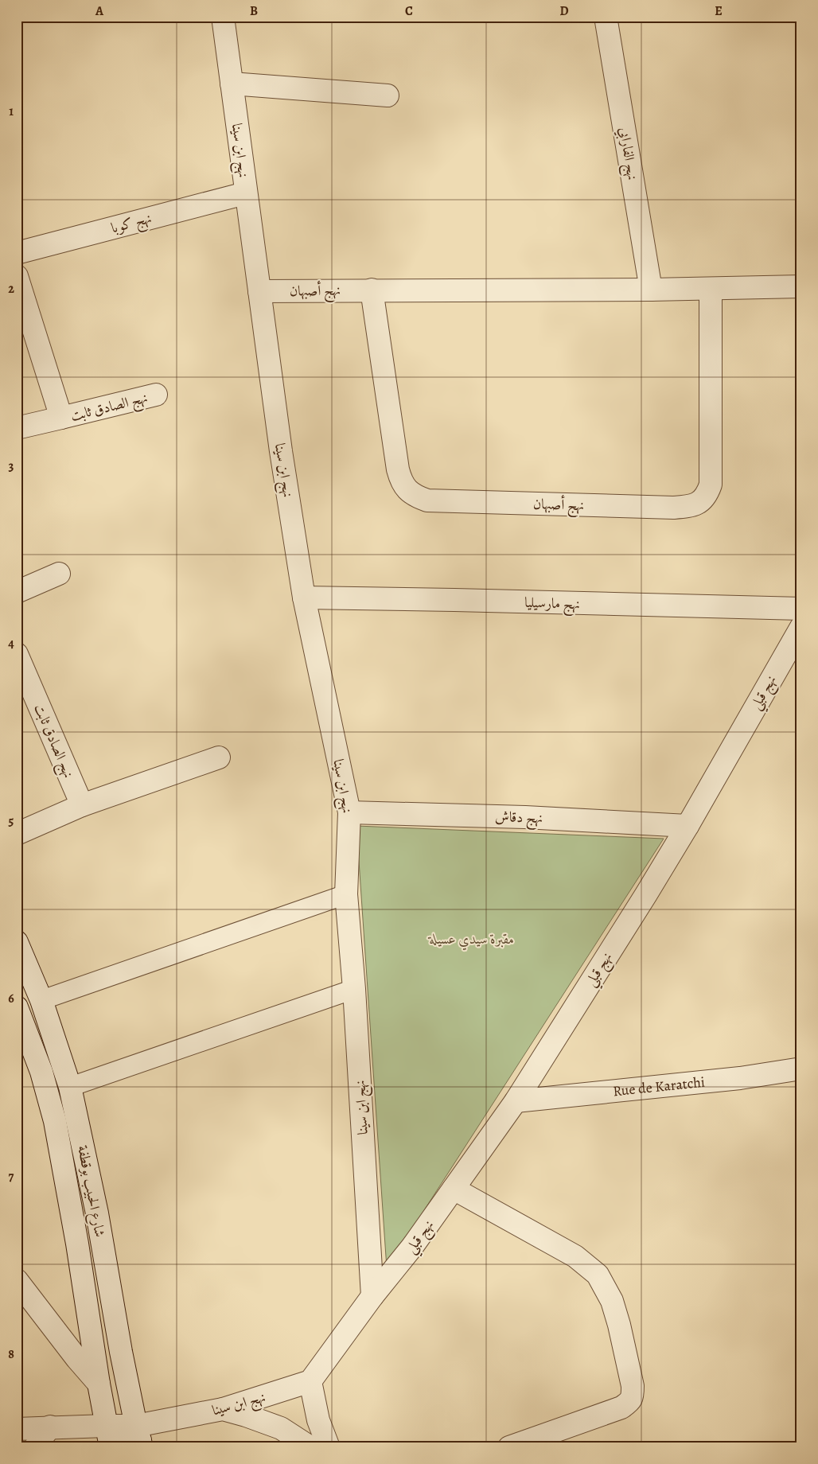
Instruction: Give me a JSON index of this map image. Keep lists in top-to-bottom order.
{
  "streets": {
    "street": [
      "نهج ابن سينا",
      "نهج الفارابي",
      "نهج كوبا",
      "نهج أصبهان",
      "نهج الصادق ثابت",
      "نهج مارسيليا",
      "نهج قبلي",
      "نهج دقاش",
      "Rue de Karatchi",
      "شارع الحبيب بوقطفة"
    ]
  },
  "crossings": [
    ["نهج ابن سينا", "نهج كوبا"],
    ["نهج ابن سينا", "نهج أصبهان"],
    ["نهج ابن سينا", "نهج مارسيليا"],
    ["نهج ابن سينا", "نهج قبلي"],
    ["نهج ابن سينا", "نهج دقاش"],
    ["نهج ابن سينا", "شارع الحبيب بوقطفة"],
    ["نهج الفارابي", "نهج أصبهان"],
    ["نهج قبلي", "نهج دقاش"],
    ["نهج قبلي", "Rue de Karatchi"]
  ],
  "parks": ["مقبرة سيدي عسيلة"],
  "grid": {
    "columns": [
      "A",
      "B",
      "C",
      "D",
      "E"
    ],
    "rows": [
      "1",
      "2",
      "3",
      "4",
      "5",
      "6",
      "7",
      "8"
    ]
  }
}
